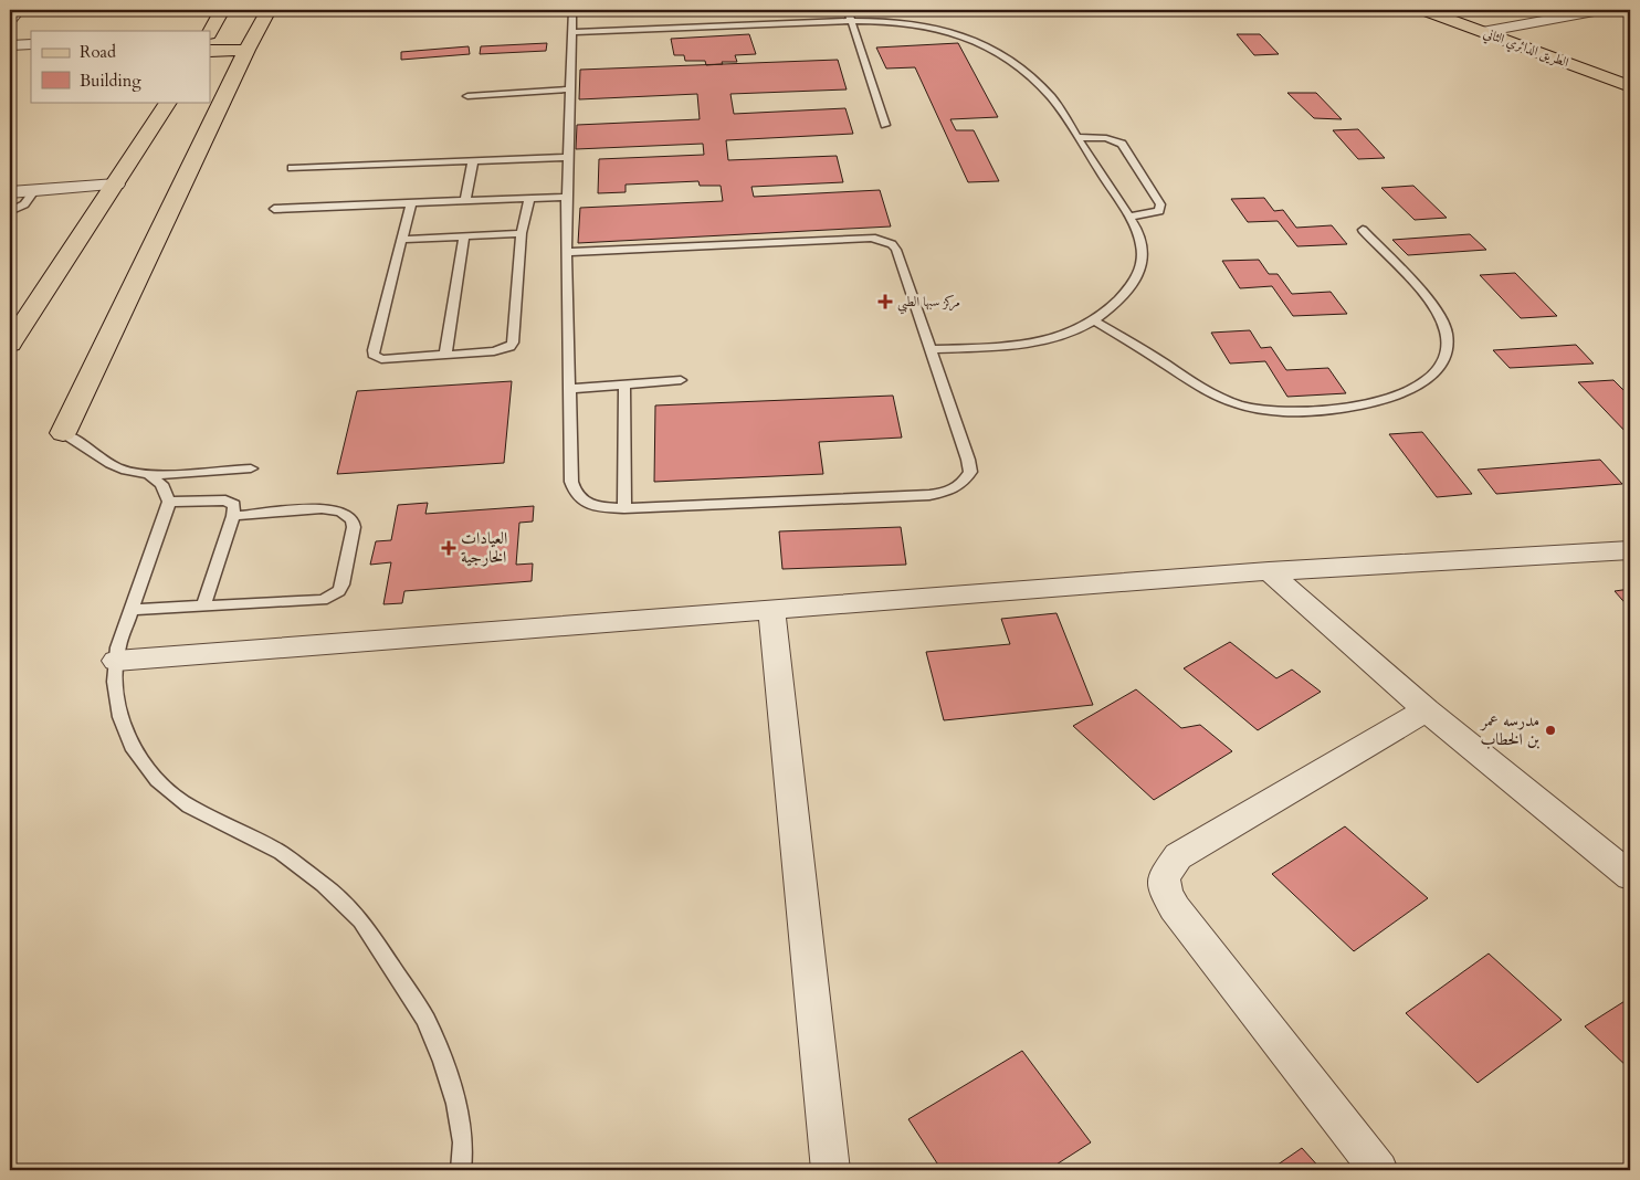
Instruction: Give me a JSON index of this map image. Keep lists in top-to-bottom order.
{
  "streets": {
    "main road": ["الطريق الدائري الثاني"]
  },
  "places": {
    "health": ["مركز سبها الطبي", "العيادات الخارجية"],
    "other": ["مدرسه عمر بن الخطاب"]
  },
  "legend": ["Road", "Building"]
}
